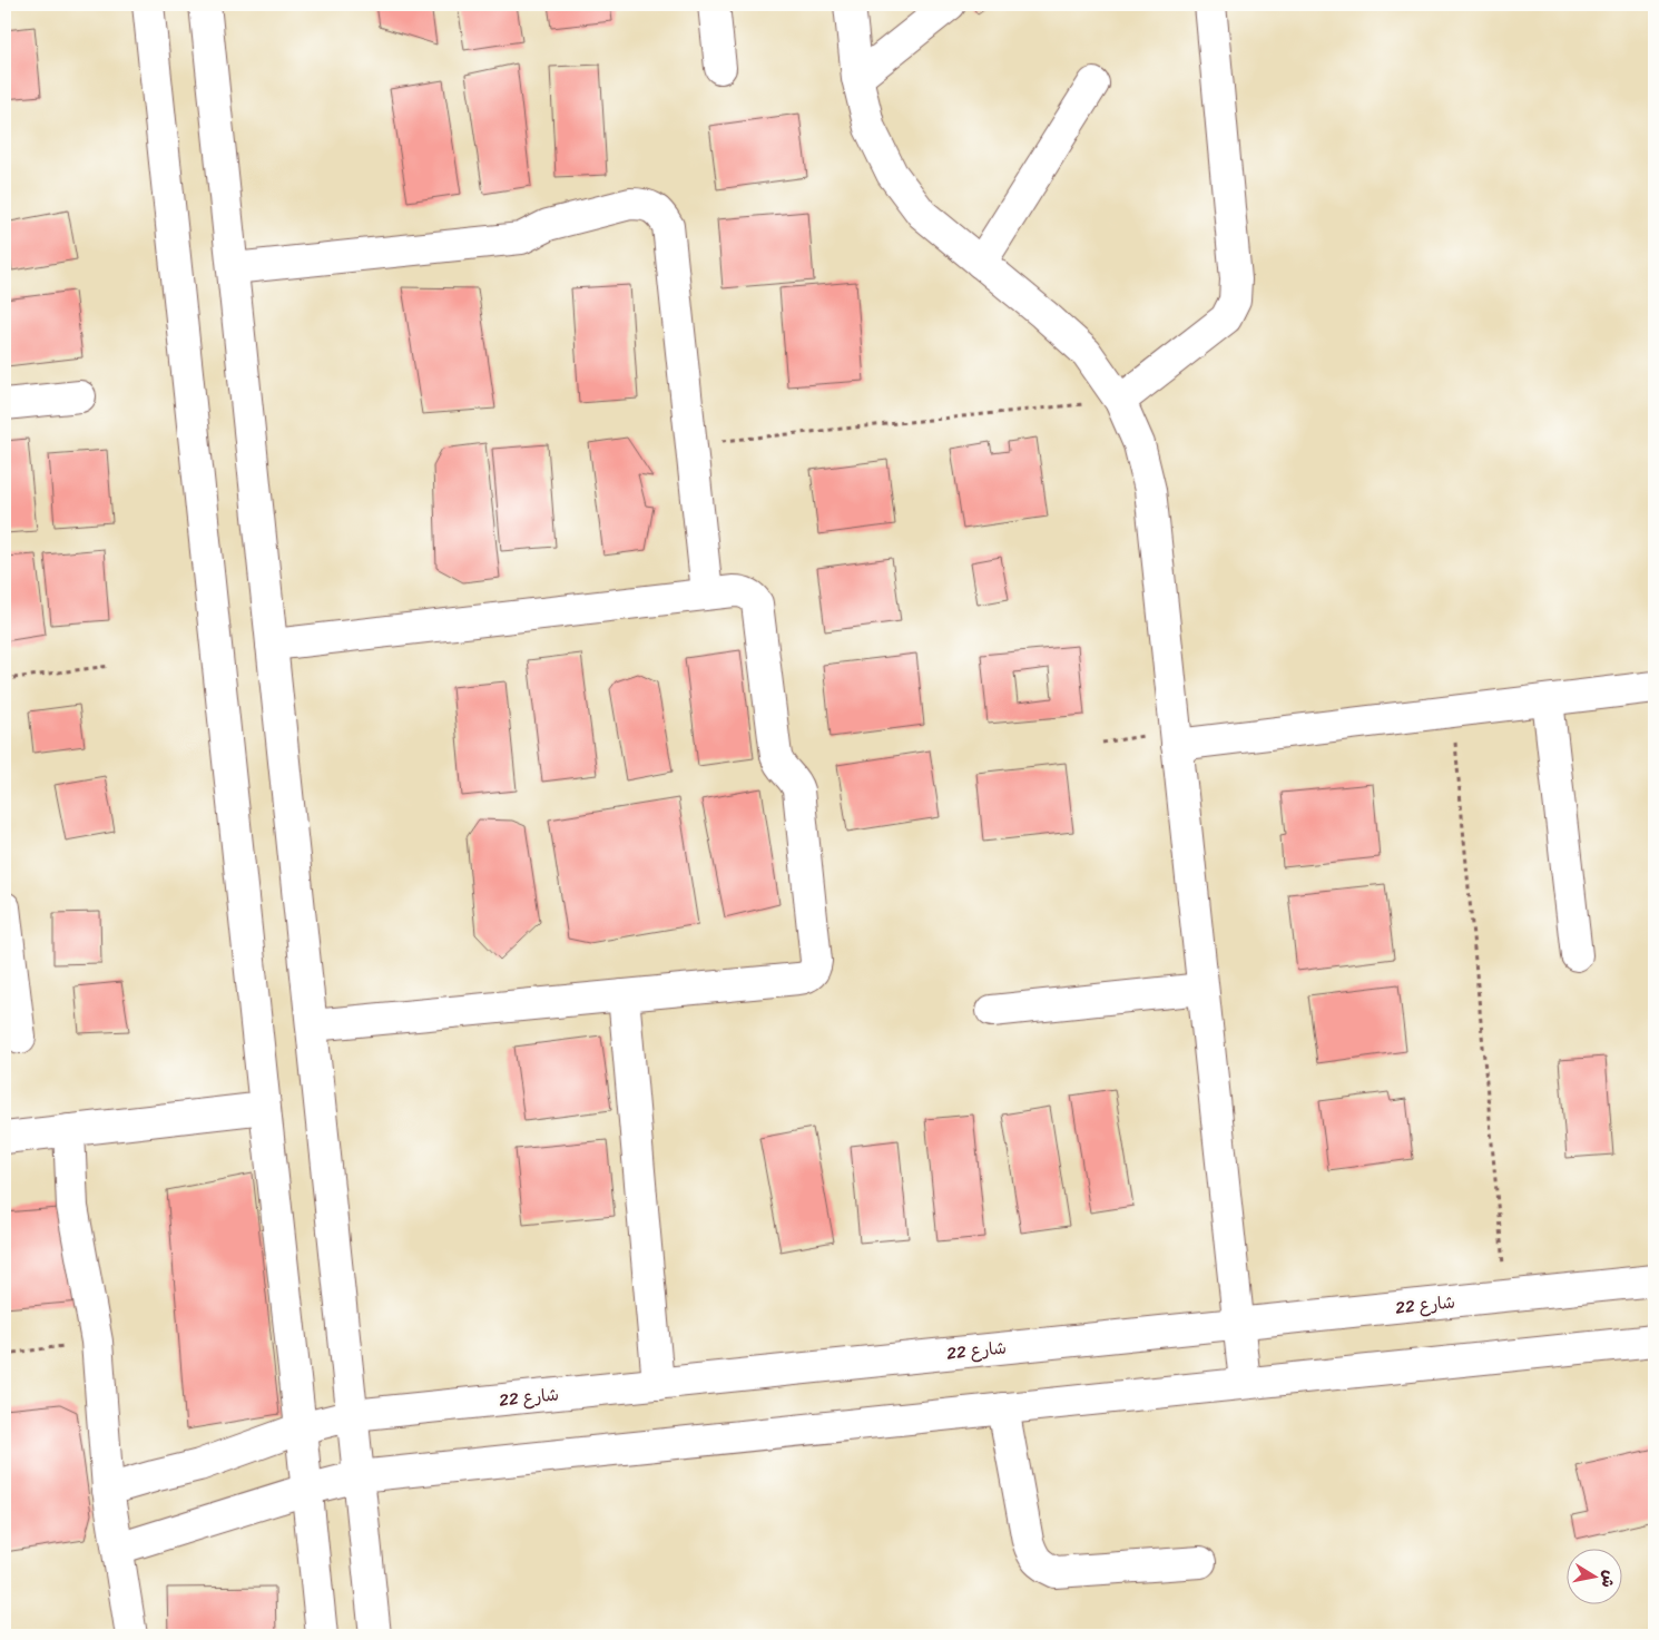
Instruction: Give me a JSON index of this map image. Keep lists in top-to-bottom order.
{
  "streets": {
    "street": ["شارع 22"]
  },
  "north": "right"
}
